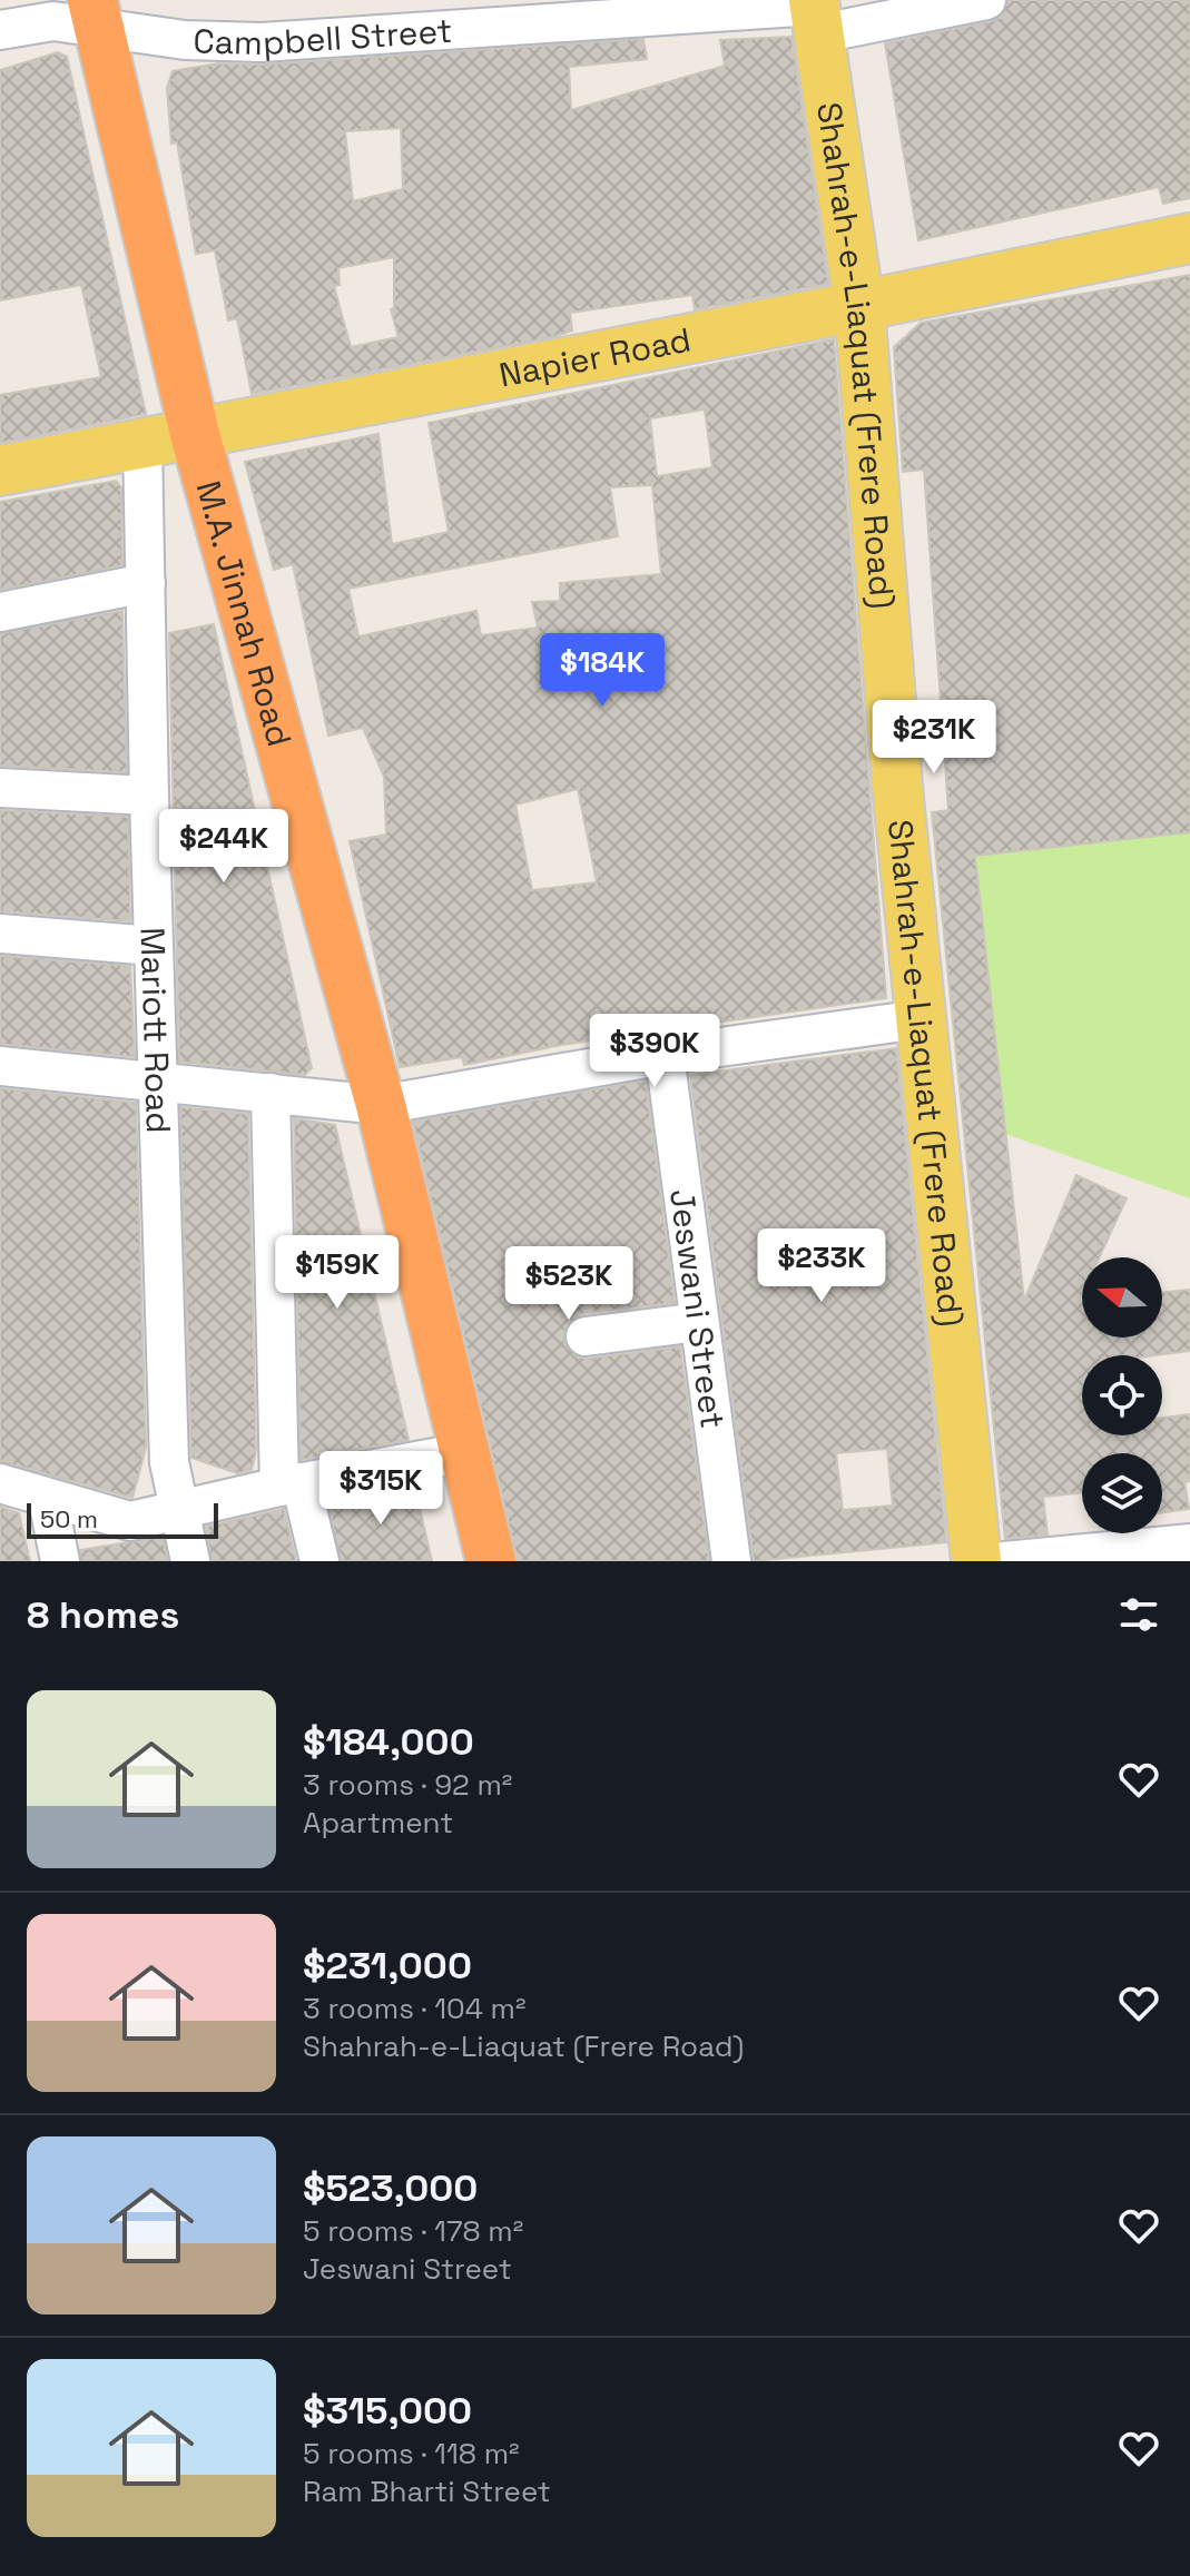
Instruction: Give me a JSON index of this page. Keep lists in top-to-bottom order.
{
  "streets": {
    "highway": ["M.A. Jinnah Road"],
    "main road": ["Shahrah-e-Liaquat (Frere Road)", "Napier Road"],
    "street": ["Campbell Street", "Mariott Road", "Jeswani Street"]
  },
  "crossings": [
    ["Campbell Street", "Shahrah-e-Liaquat (Frere Road)"],
    ["Campbell Street", "M.A. Jinnah Road"],
    ["Shahrah-e-Liaquat (Frere Road)", "Napier Road"],
    ["Napier Road", "M.A. Jinnah Road"],
    ["Napier Road", "Mariott Road"]
  ],
  "scale_bar": "50 m",
  "north": "left",
  "page": {
    "price": [
      "$184K",
      "$231K",
      "$244K",
      "$390K",
      "$233K",
      "$159K",
      "$523K",
      "$315K"
    ],
    "scale": "50 m",
    "heading": "8 homes",
    "list": [
      {
        "name": "$184,000",
        "note": "3 rooms · 92 m² · Apartment"
      },
      {
        "name": "$231,000",
        "note": "3 rooms · 104 m² · Shahrah-e-Liaquat (Frere Road)"
      },
      {
        "name": "$523,000",
        "note": "5 rooms · 178 m² · Jeswani Street"
      },
      {
        "name": "$315,000",
        "note": "5 rooms · 118 m² · Ram Bharti Street"
      }
    ]
  }
}
